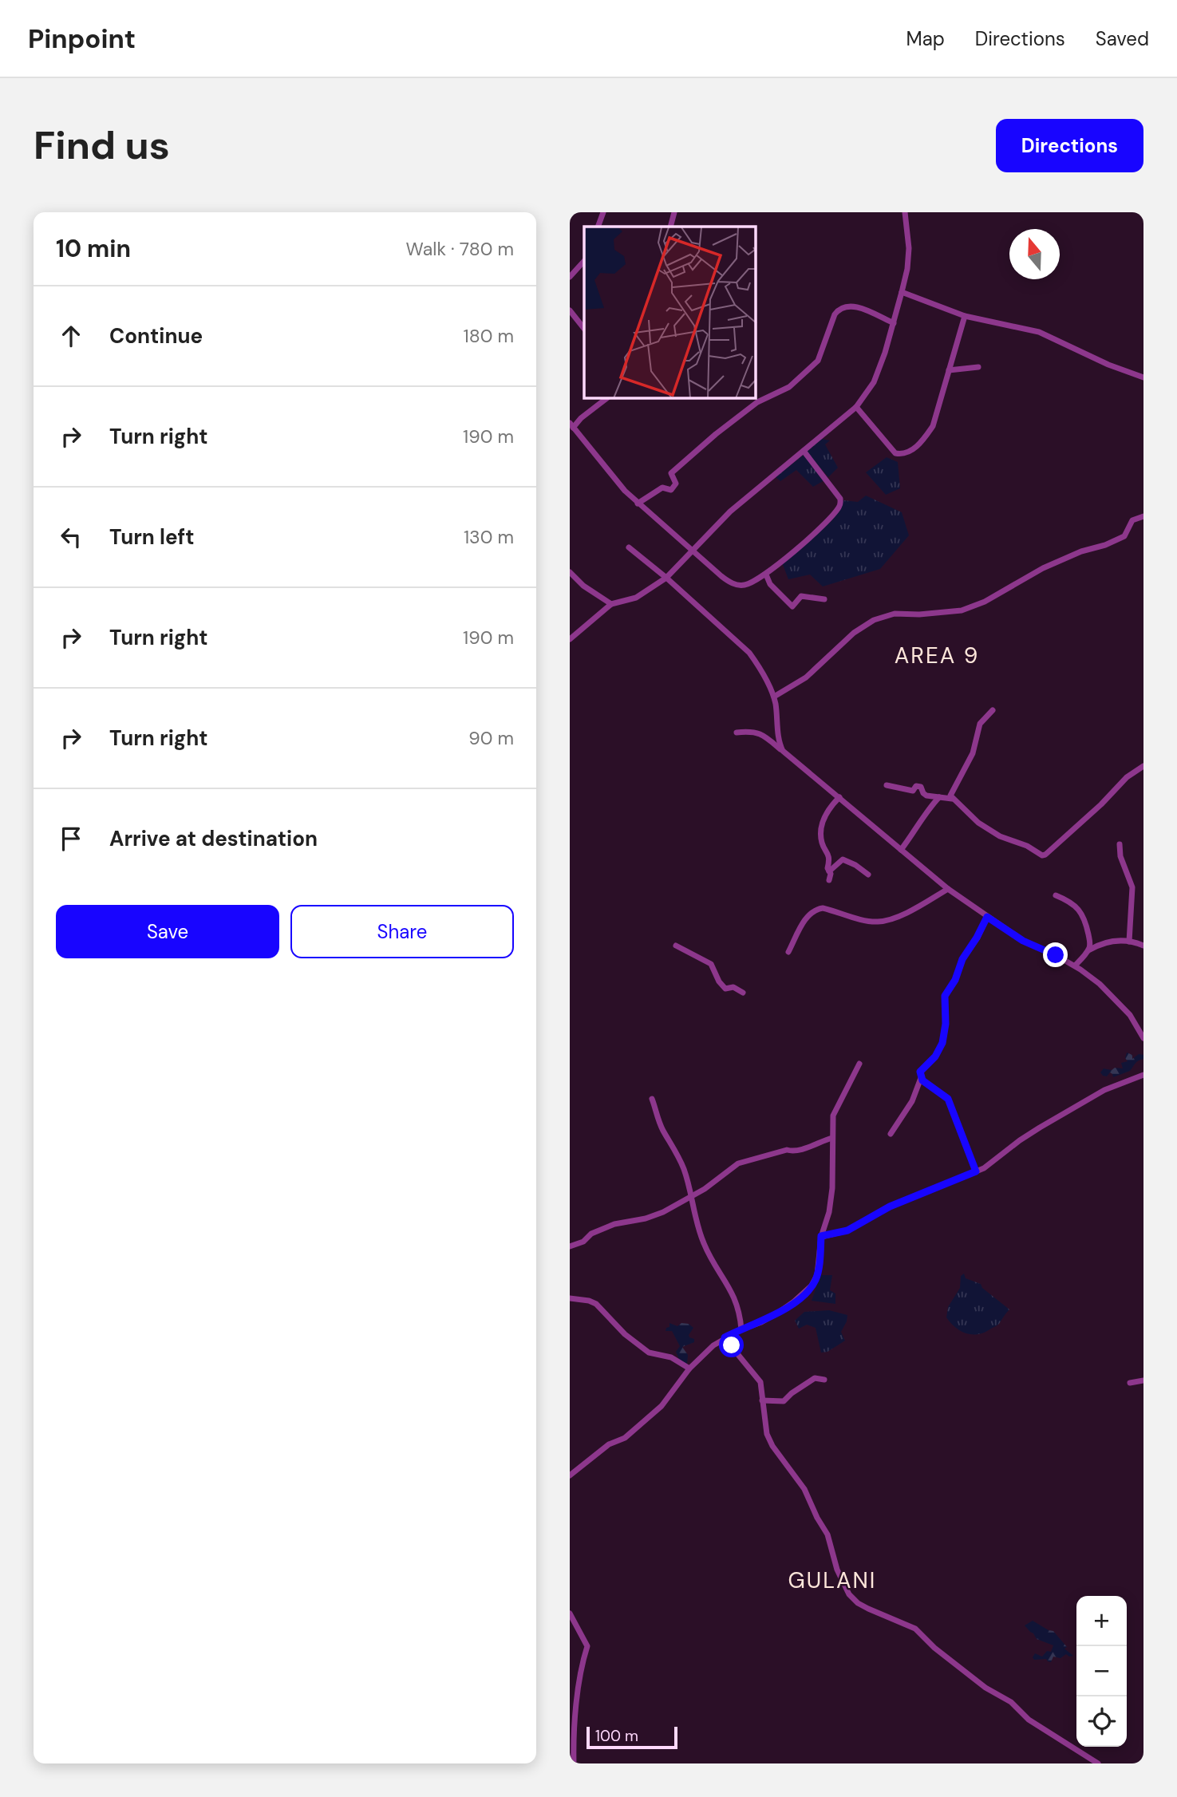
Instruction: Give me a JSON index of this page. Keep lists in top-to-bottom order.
{
  "districts": ["AREA 9", "GULANI"],
  "scale_bar": "100 m",
  "north": "top",
  "page": {
    "header": "Pinpoint",
    "nav": ["Map", "Directions", "Saved"],
    "buttons": [
      "Directions",
      ["Save", "Share"]
    ],
    "title": "Find us",
    "heading": ["10 min", "Walk · 780 m"],
    "list": [
      ["Continue", "180 m"],
      ["Turn right", "190 m"],
      ["Turn left", "130 m"],
      ["Turn right", "190 m"],
      ["Turn right", "90 m"],
      "Arrive at destination"
    ],
    "map_buttons": ["+", "−"],
    "scale": "100 m"
  }
}
